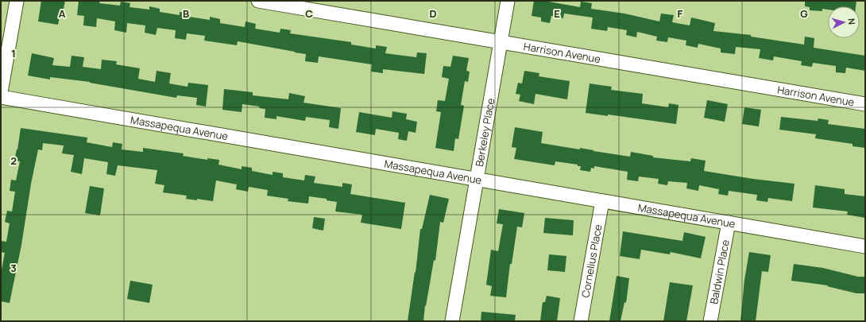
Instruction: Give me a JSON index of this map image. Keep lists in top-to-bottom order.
{
  "streets": {
    "street": [
      "Harrison Avenue",
      "Massapequa Avenue",
      "Berkeley Place",
      "Cornelius Place",
      "Baldwin Place"
    ]
  },
  "crossings": [
    ["Harrison Avenue", "Berkeley Place"],
    ["Massapequa Avenue", "Berkeley Place"],
    ["Massapequa Avenue", "Cornelius Place"],
    ["Massapequa Avenue", "Baldwin Place"]
  ],
  "north": "right",
  "grid": {
    "columns": [
      "A",
      "B",
      "C",
      "D",
      "E",
      "F",
      "G"
    ],
    "rows": ["1", "2", "3"]
  }
}
